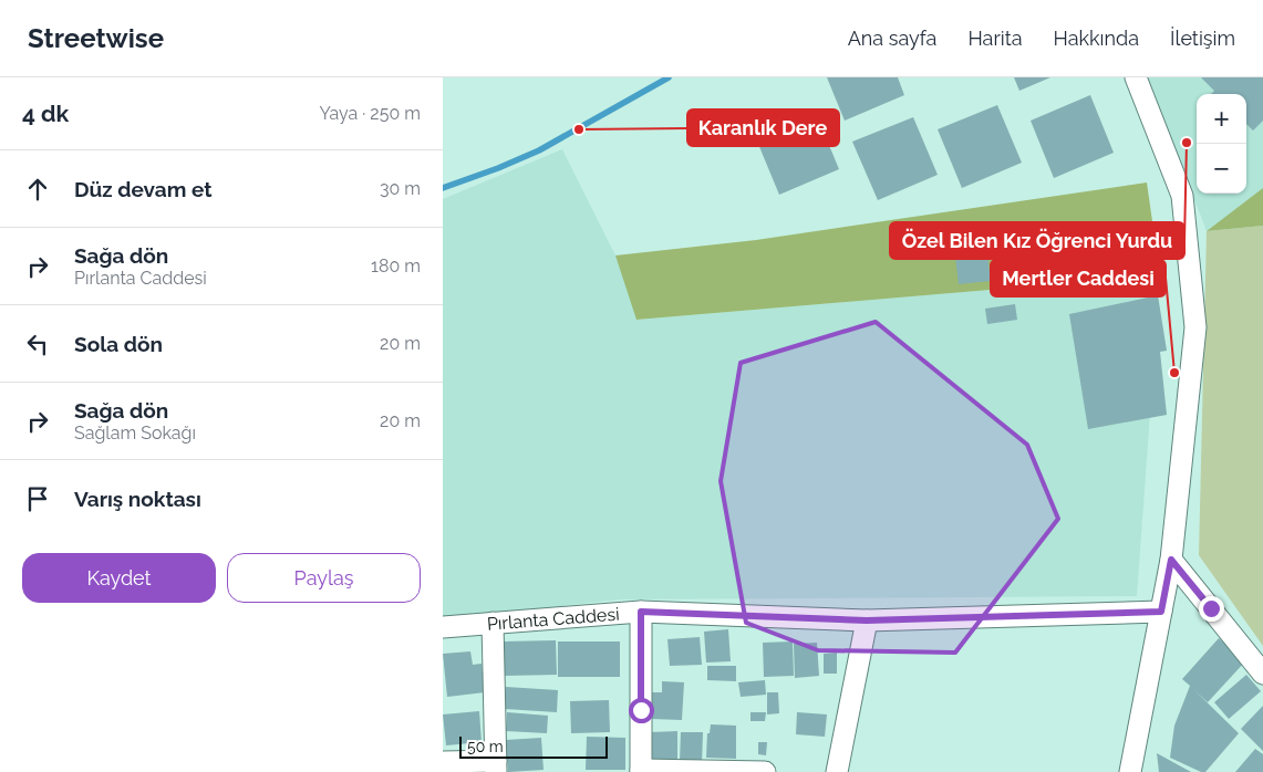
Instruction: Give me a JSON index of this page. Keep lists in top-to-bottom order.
{
  "streets": {
    "street": ["Pırlanta Caddesi"]
  },
  "places": ["Karanlık Dere", "Özel Bilen Kız Öğrenci Yurdu", "Mertler Caddesi"],
  "scale_bar": "50 m",
  "page": {
    "header": "Streetwise",
    "nav": [
      "Ana sayfa",
      "Harita",
      "Hakkında",
      "İletişim"
    ],
    "heading": ["4 dk", "Yaya · 250 m"],
    "map_buttons": ["+", "−"],
    "list": [
      ["Düz devam et", "30 m"],
      ["Sağa dön", "Pırlanta Caddesi", "180 m"],
      ["Sola dön", "20 m"],
      ["Sağa dön", "Sağlam Sokağı", "20 m"],
      "Varış noktası"
    ],
    "buttons": ["Kaydet", "Paylaş"],
    "scale": "50 m"
  }
}
